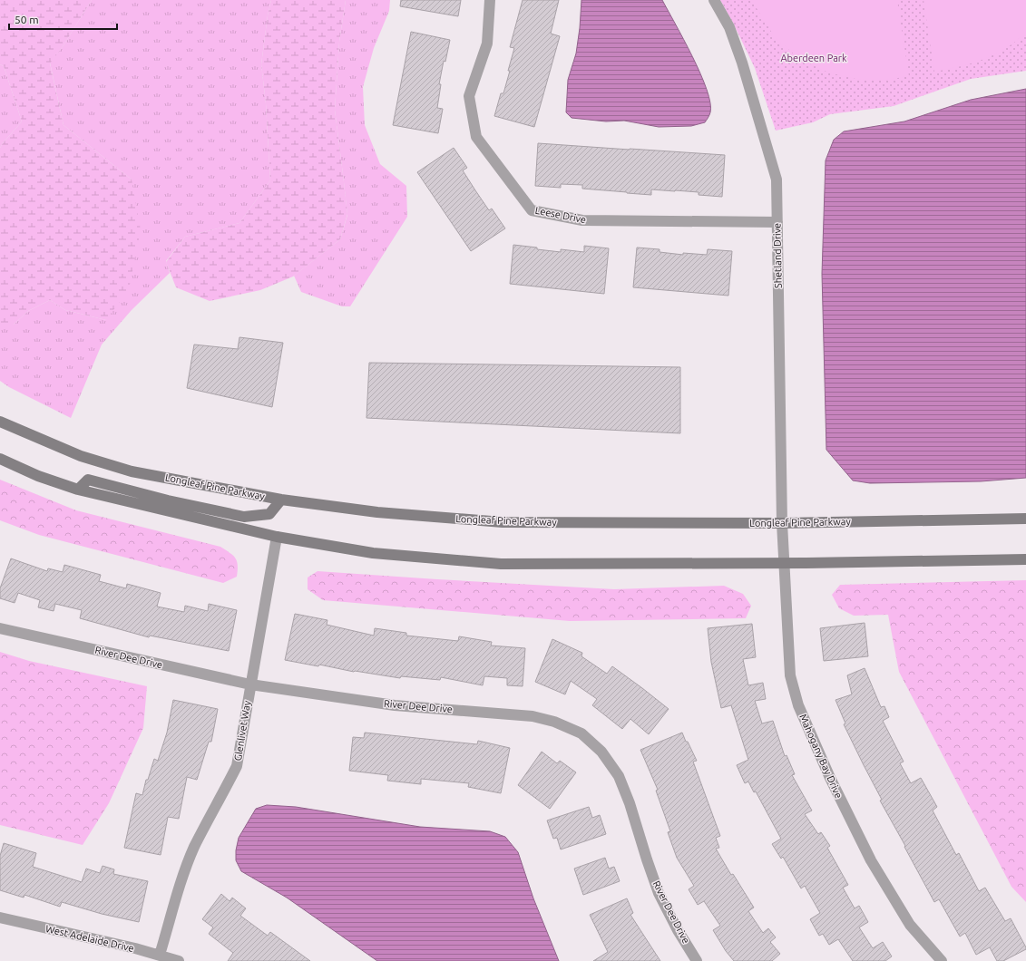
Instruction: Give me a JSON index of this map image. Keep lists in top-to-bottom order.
{
  "streets": {
    "main road": ["Longleaf Pine Parkway"],
    "street": [
      "Leese Drive",
      "Shetland Drive",
      "River Dee Drive",
      "Glenlivet Way",
      "Mahogany Bay Drive",
      "West Adelaide Drive"
    ]
  },
  "crossings": [
    ["Leese Drive", "Shetland Drive"],
    ["Shetland Drive", "Longleaf Pine Parkway"],
    ["Shetland Drive", "Mahogany Bay Drive"],
    ["Longleaf Pine Parkway", "Mahogany Bay Drive"],
    ["River Dee Drive", "Glenlivet Way"],
    ["Glenlivet Way", "West Adelaide Drive"]
  ],
  "parks": ["Aberdeen Park"],
  "scale_bar": "50 m"
}
